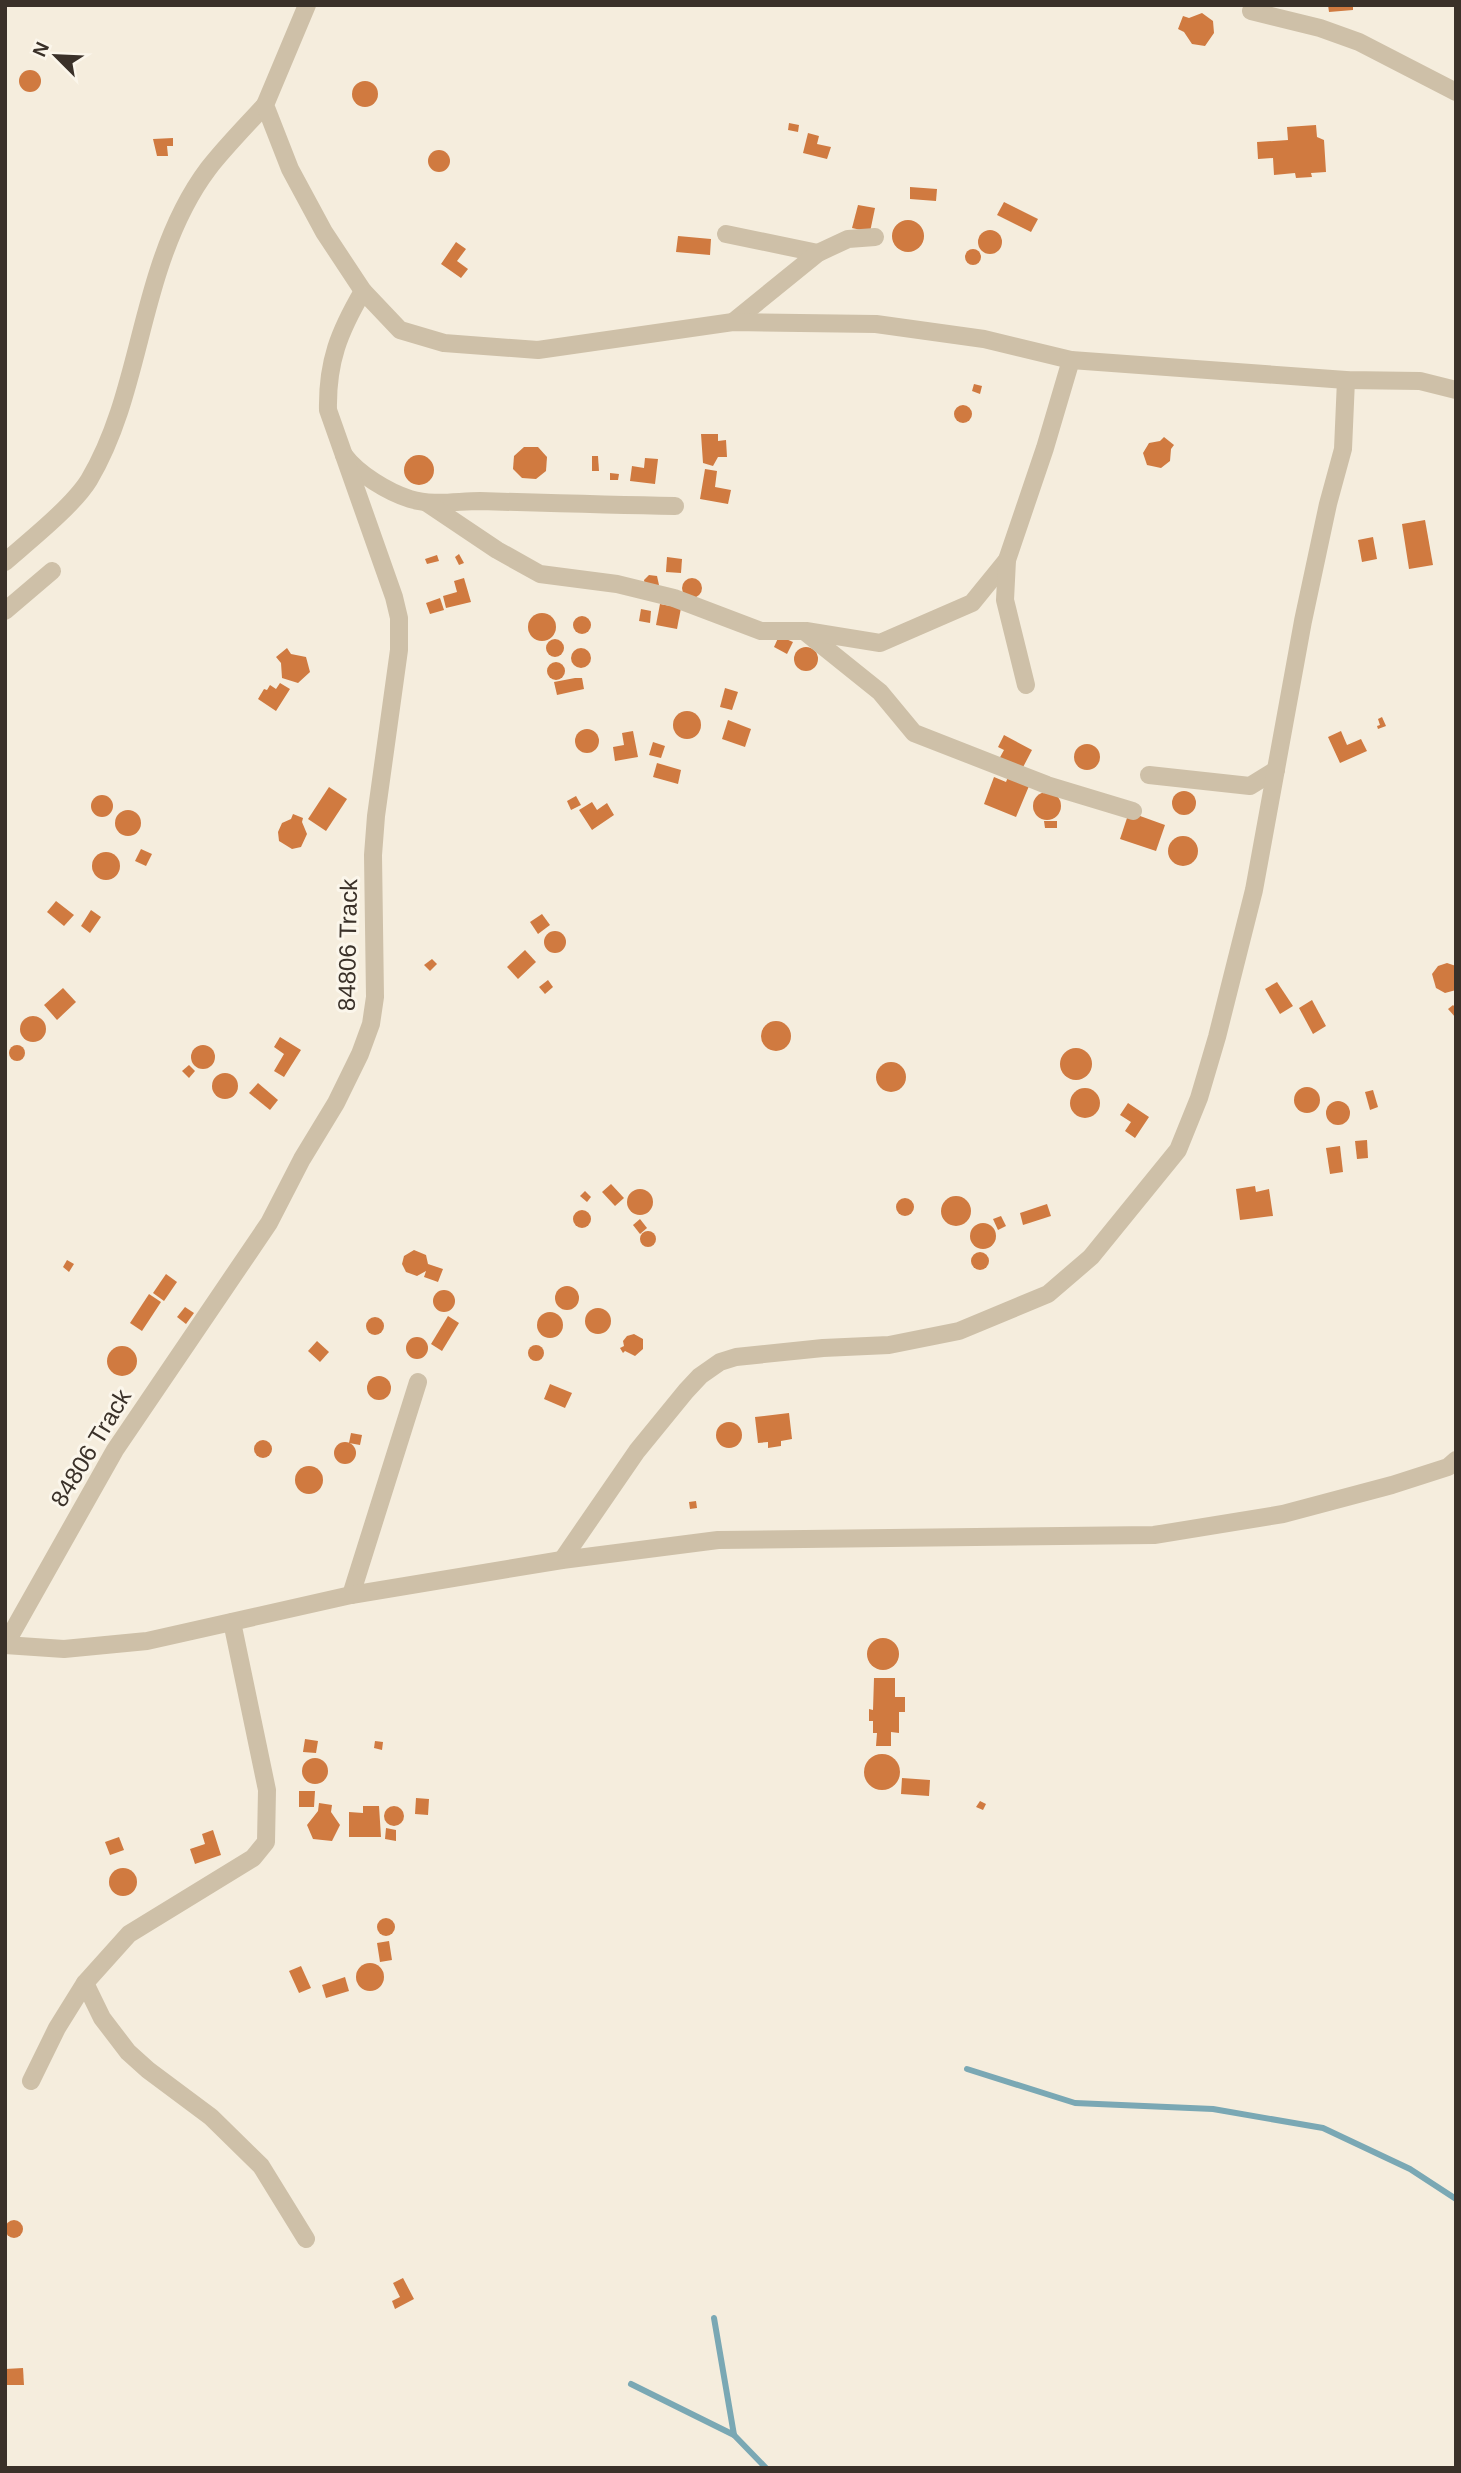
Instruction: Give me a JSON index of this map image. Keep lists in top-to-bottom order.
{
  "streets": {
    "street": ["84806 Track"]
  },
  "north": "top left"
}
